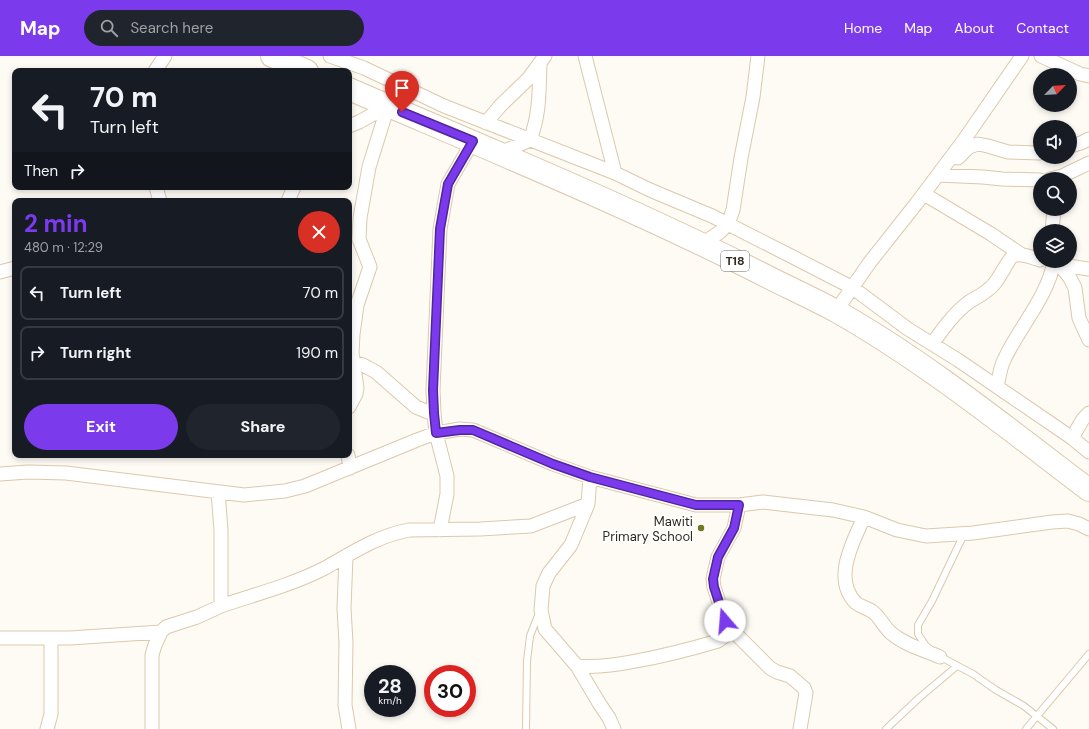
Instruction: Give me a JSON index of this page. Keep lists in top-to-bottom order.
{
  "streets": {
    "highway": ["T18"]
  },
  "places": ["Mawiti Primary School"],
  "north": "top right",
  "page": {
    "header": "Map",
    "search": "Search here",
    "nav": [
      "Home",
      "Map",
      "About",
      "Contact"
    ],
    "turn": ["70 m", "Turn left"],
    "then": "Then",
    "heading": ["2 min", "480 m · 12:29"],
    "list": [
      {
        "name": "Turn left",
        "value": "70 m"
      },
      {
        "name": "Turn right",
        "value": "190 m"
      }
    ],
    "buttons": ["Exit", "Share"],
    "speed": "28 km/h",
    "limit": "30"
  }
}
